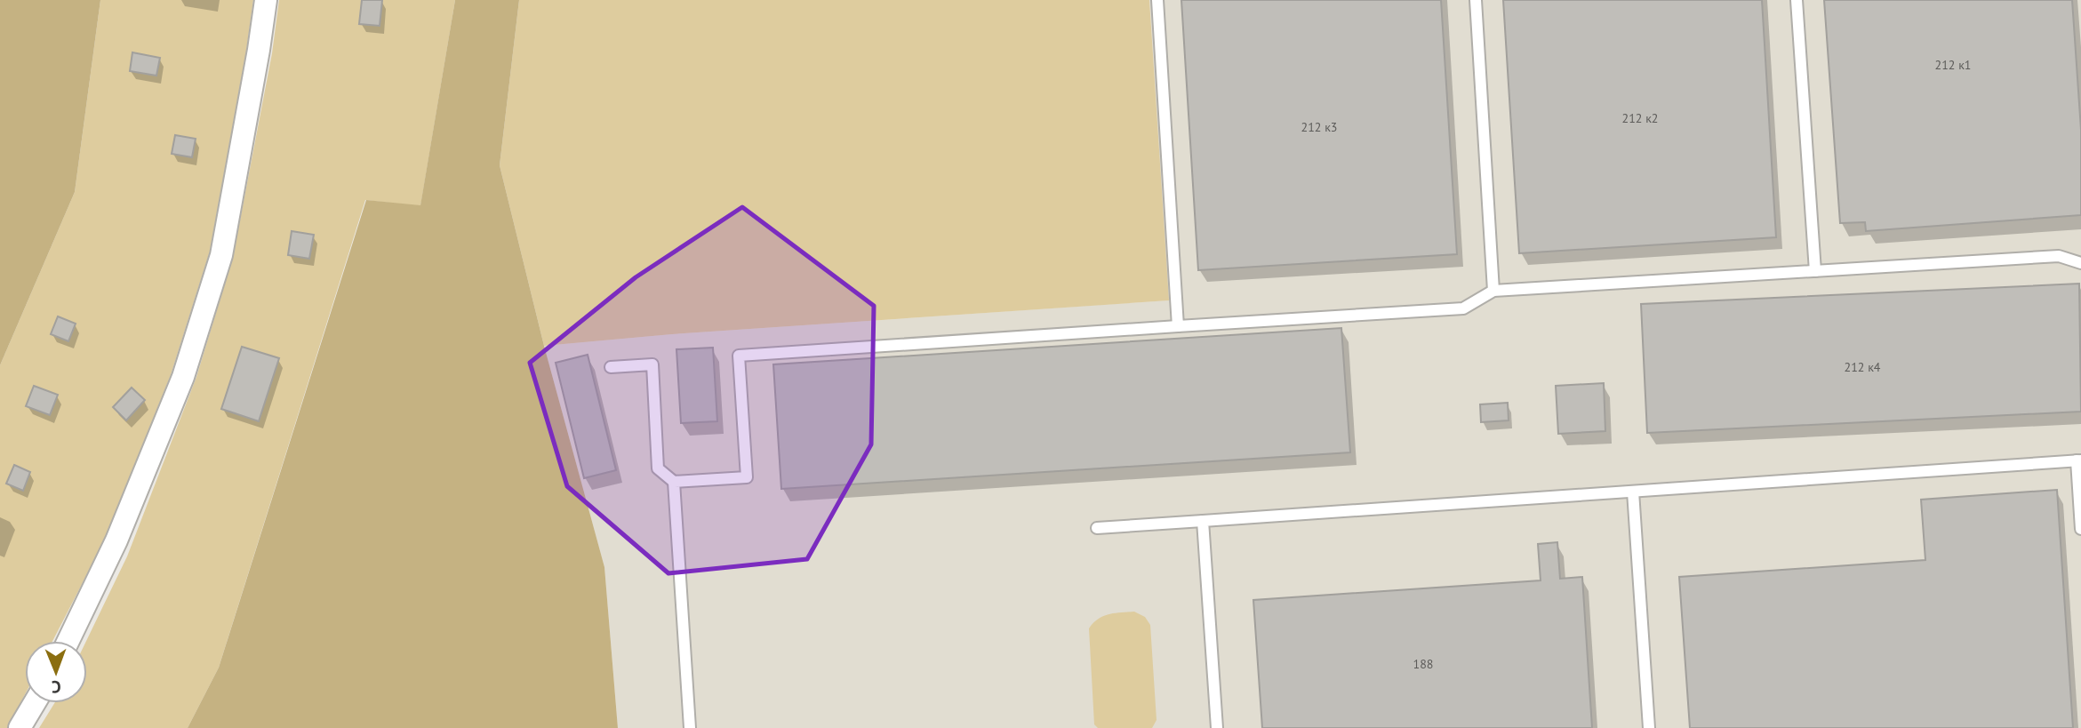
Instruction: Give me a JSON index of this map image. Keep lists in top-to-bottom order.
{
  "house_numbers": [
    "212 к1",
    "212 к2",
    "212 к3",
    "212 к4",
    "188"
  ],
  "north": "bottom"
}
